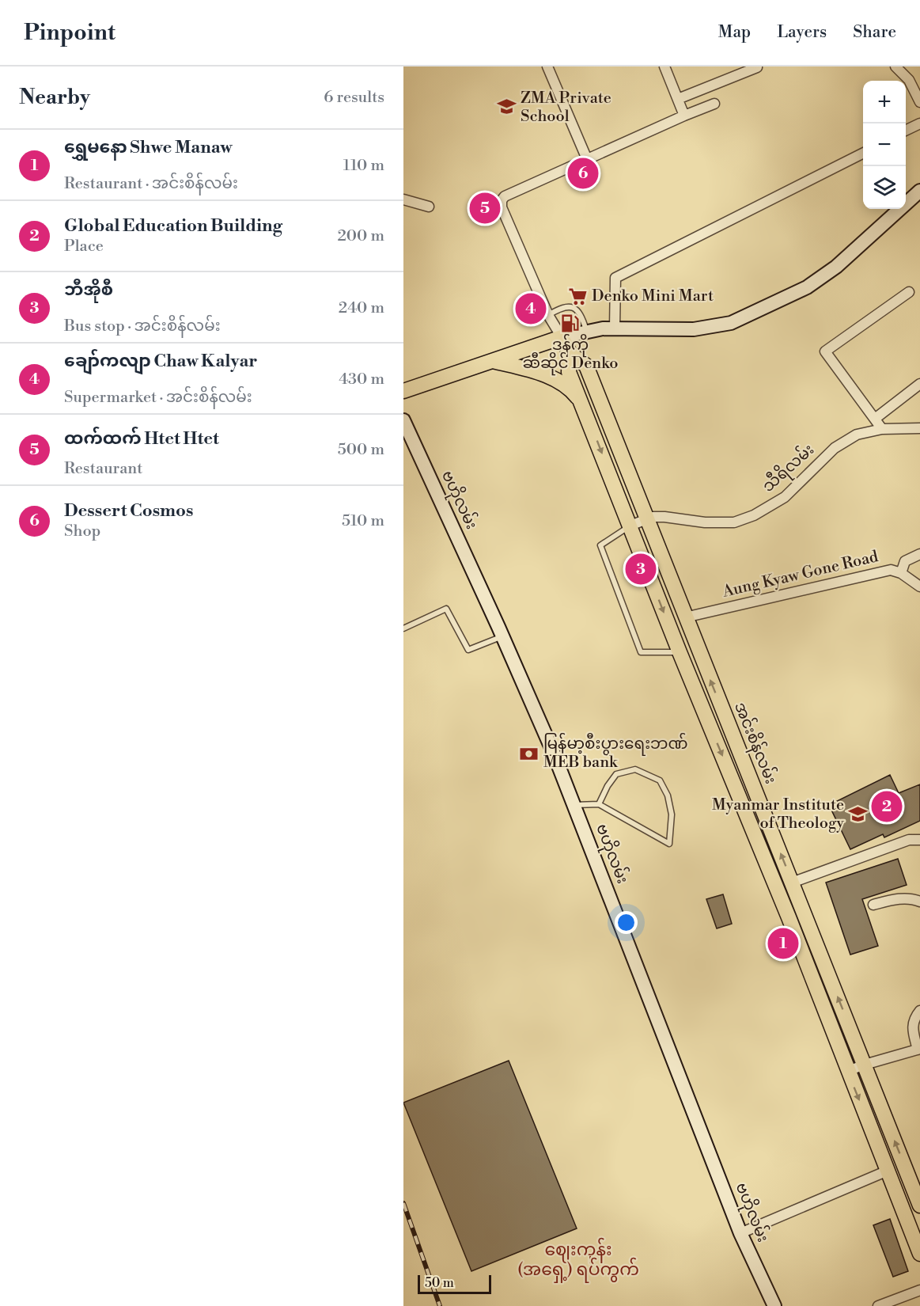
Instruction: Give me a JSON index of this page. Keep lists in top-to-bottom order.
{
  "streets": {
    "main road": ["ဗဟိုလမ်း", "အင်းစိန်လမ်း"],
    "street": ["သီရိလမ်း", "Aung Kyaw Gone Road"]
  },
  "crossings": [
    ["သီရိလမ်း", "အင်းစိန်လမ်း"],
    ["Aung Kyaw Gone Road", "အင်းစိန်လမ်း"]
  ],
  "districts": ["ဈေးကုန်း (အရှေ့) ရပ်ကွက်"],
  "places": {
    "school or university": ["ZMA Private School", "Myanmar Institute of Theology"],
    "supermarket": ["Denko Mini Mart"],
    "fuel station": ["ဒန်ကို ဆီဆိုင် Denko"],
    "bank": ["မြန်မာ့စီးပွားရေးဘဏ် MEB bank"]
  },
  "scale_bar": "50 m",
  "page": {
    "header": "Pinpoint",
    "nav": ["Map", "Layers", "Share"],
    "heading": ["Nearby", "6 results"],
    "map_buttons": ["+", "−"],
    "list": [
      {
        "mark": "1",
        "name": "ရွှေမနော Shwe Manaw",
        "note": "Restaurant · အင်းစိန်လမ်း",
        "value": "110 m"
      },
      {
        "mark": "2",
        "name": "Global Education Building",
        "note": "Place",
        "value": "200 m"
      },
      {
        "mark": "3",
        "name": "ဘီအိုစီ",
        "note": "Bus stop · အင်းစိန်လမ်း",
        "value": "240 m"
      },
      {
        "mark": "4",
        "name": "ချော်ကလျာ Chaw Kalyar",
        "note": "Supermarket · အင်းစိန်လမ်း",
        "value": "430 m"
      },
      {
        "mark": "5",
        "name": "ထက်ထက် Htet Htet",
        "note": "Restaurant",
        "value": "500 m"
      },
      {
        "mark": "6",
        "name": "Dessert Cosmos",
        "note": "Shop",
        "value": "510 m"
      }
    ],
    "pins": [
      "6",
      "5",
      "4",
      "3",
      "2",
      "1"
    ],
    "scale": "50 m"
  }
}
